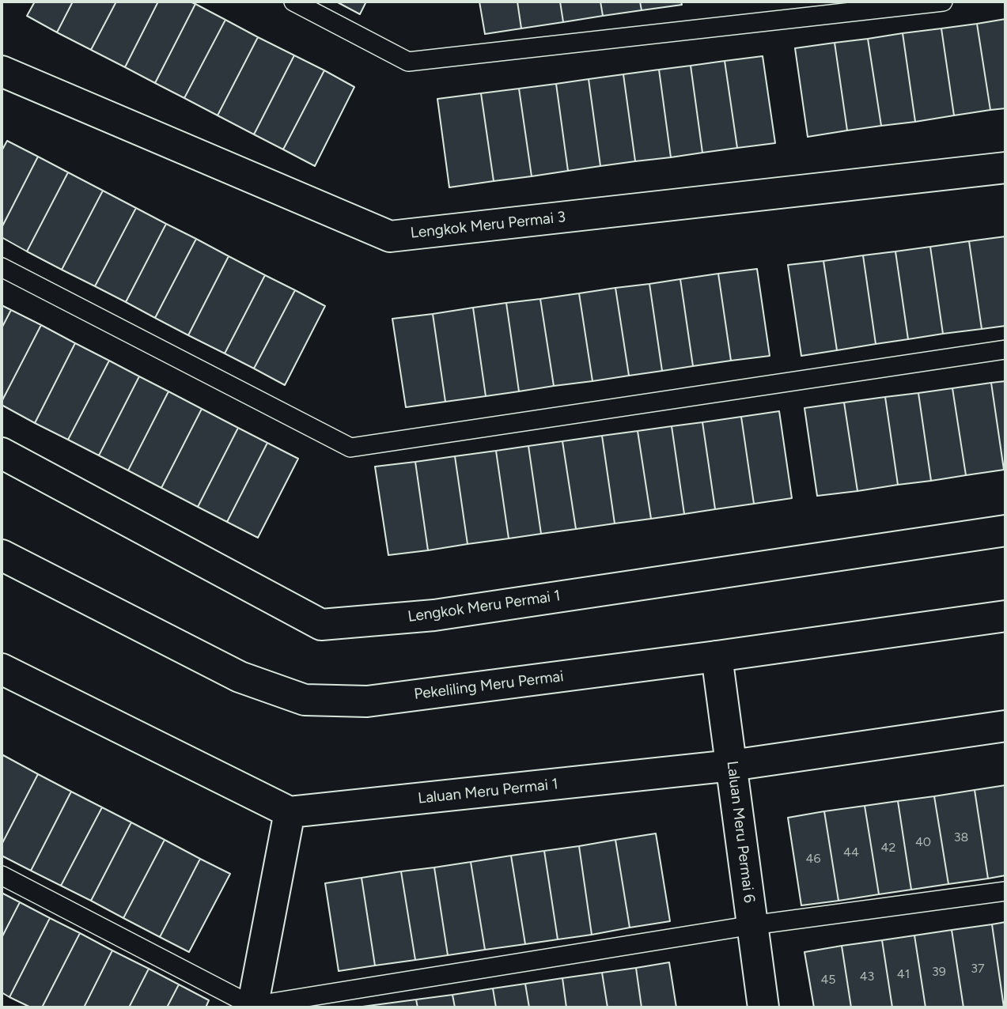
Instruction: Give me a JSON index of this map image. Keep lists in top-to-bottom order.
{
  "streets": {
    "street": [
      "Lengkok Meru Permai 3",
      "Lengkok Meru Permai 1",
      "Pekeliling Meru Permai",
      "Laluan Meru Permai 1",
      "Laluan Meru Permai 6"
    ]
  },
  "crossings": [
    ["Pekeliling Meru Permai", "Laluan Meru Permai 6"],
    ["Laluan Meru Permai 1", "Laluan Meru Permai 6"]
  ],
  "house_numbers": [
    "38",
    "40",
    "42",
    "44",
    "46",
    "37",
    "39",
    "41",
    "43",
    "45"
  ]
}
